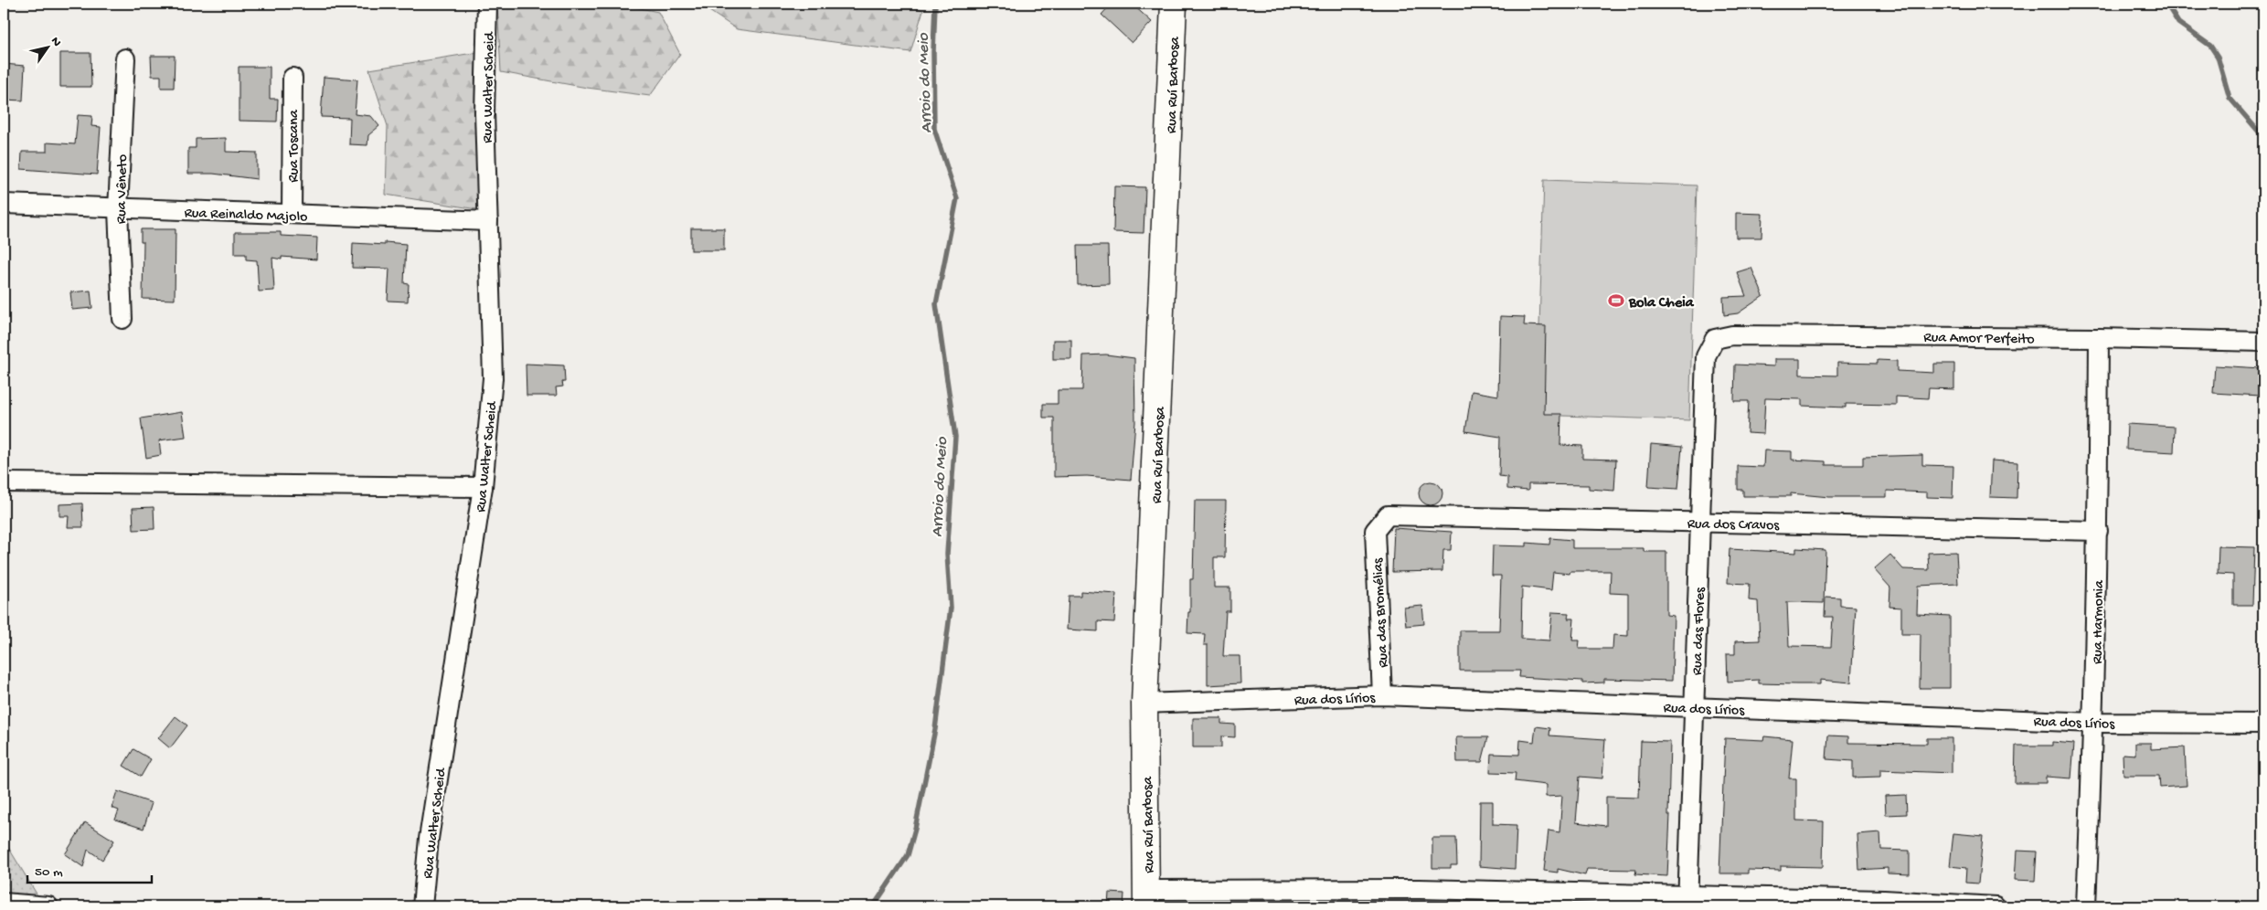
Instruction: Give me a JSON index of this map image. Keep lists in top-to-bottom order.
{
  "streets": {
    "main road": ["Rua Ruí Barbosa"],
    "street": [
      "Rua Walter Scheid",
      "Rua Toscana",
      "Rua Vêneto",
      "Rua Reinaldo Majolo",
      "Rua Amor Perfeito",
      "Rua dos Cravos",
      "Rua das Bromélias",
      "Rua Harmonia",
      "Rua das Flores",
      "Rua dos Lírios"
    ]
  },
  "crossings": [
    ["Rua Ruí Barbosa", "Rua dos Lírios"],
    ["Rua Walter Scheid", "Rua Reinaldo Majolo"],
    ["Rua Toscana", "Rua Reinaldo Majolo"],
    ["Rua Vêneto", "Rua Reinaldo Majolo"],
    ["Rua Amor Perfeito", "Rua Harmonia"],
    ["Rua Amor Perfeito", "Rua das Flores"],
    ["Rua dos Cravos", "Rua das Bromélias"],
    ["Rua dos Cravos", "Rua Harmonia"],
    ["Rua dos Cravos", "Rua das Flores"],
    ["Rua das Bromélias", "Rua dos Lírios"],
    ["Rua Harmonia", "Rua dos Lírios"],
    ["Rua das Flores", "Rua dos Lírios"]
  ],
  "water": ["Arroio do Meio"],
  "places": {
    "sports": ["Bola Cheia"]
  },
  "scale_bar": "50 m",
  "north": "top right"
}
